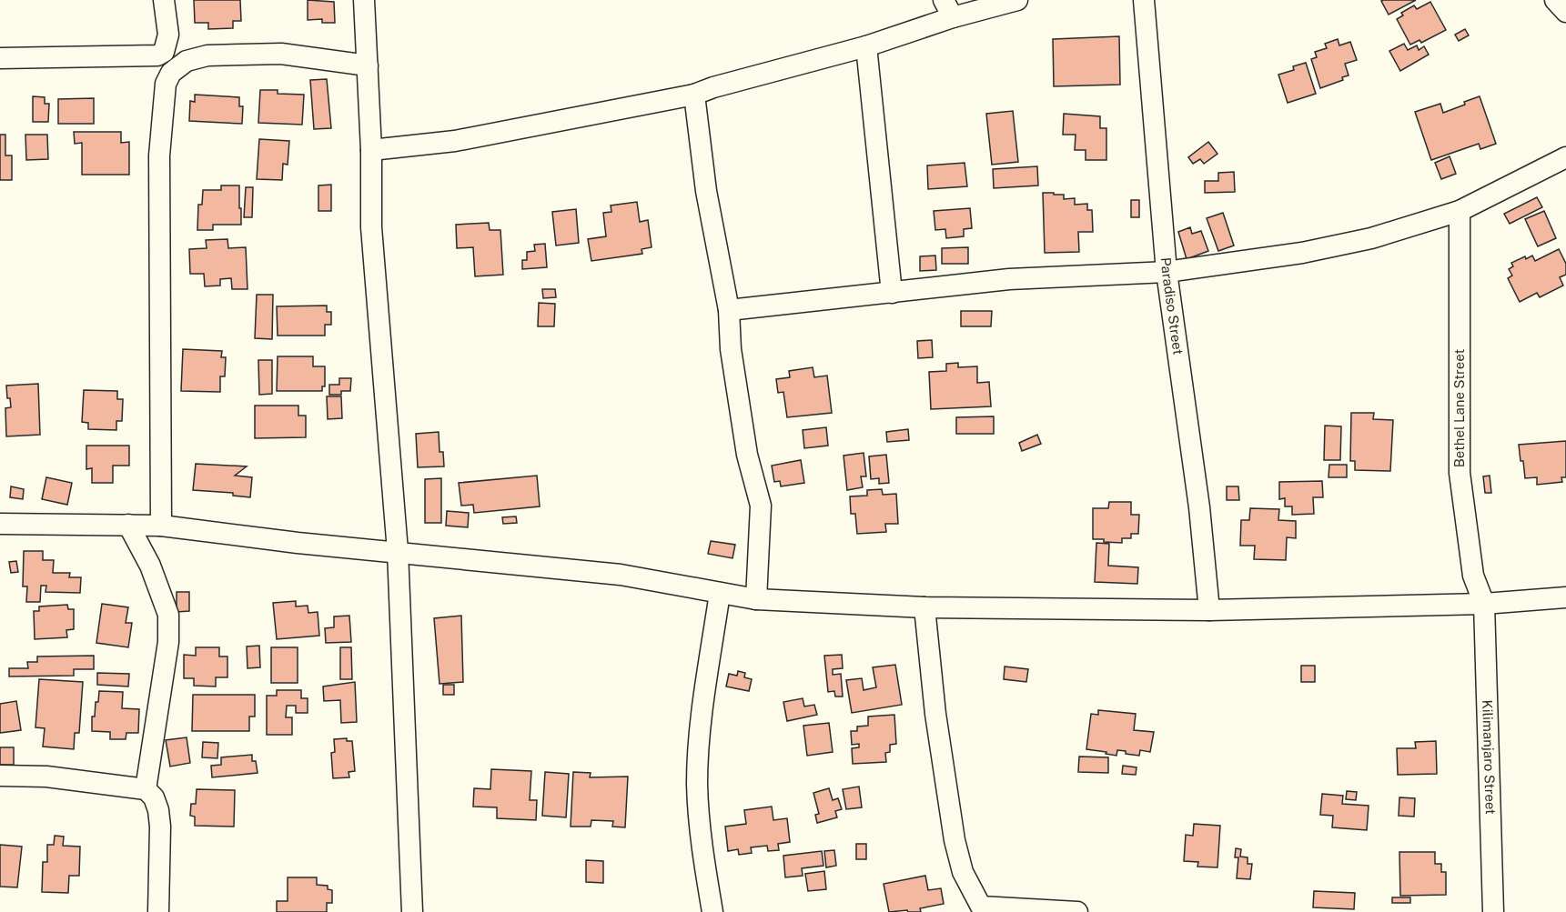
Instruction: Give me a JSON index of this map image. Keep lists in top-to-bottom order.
{
  "streets": {
    "street": ["Paradiso Street", "Bethel Lane Street", "Kilimanjaro Street"]
  },
  "crossings": [
    ["Bethel Lane Street", "Kilimanjaro Street"]
  ]
}
